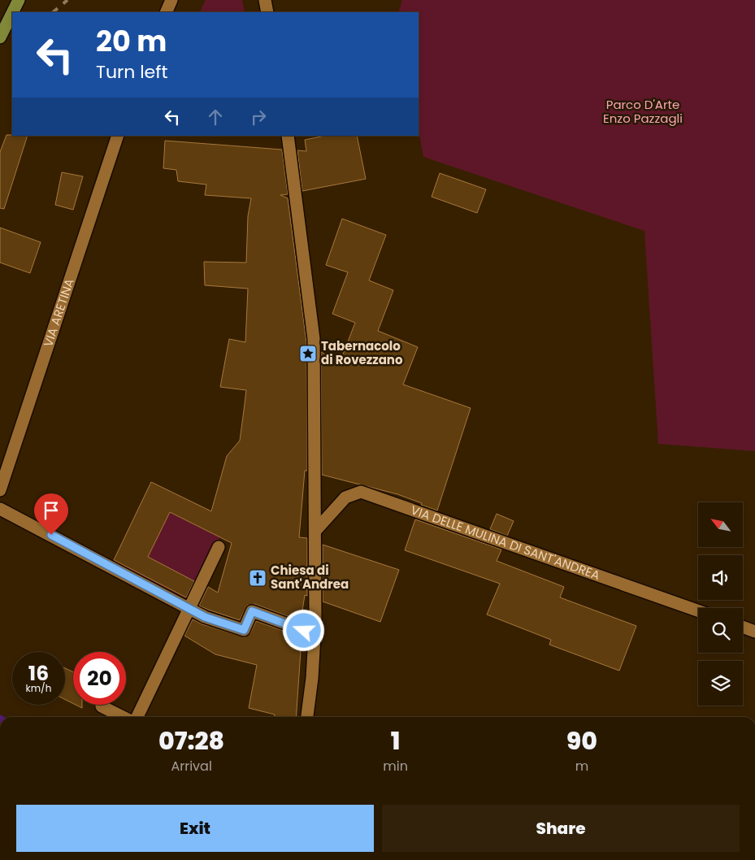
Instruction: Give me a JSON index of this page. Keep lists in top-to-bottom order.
{
  "streets": {
    "street": ["VIA ARETINA", "VIA DELLE MULINA DI SANT'ANDREA"]
  },
  "parks": ["Parco D'Arte Enzo Pazzagli"],
  "places": {
    "place": ["Tabernacolo di Rovezzano"],
    "church": ["Chiesa di Sant'Andrea"]
  },
  "north": "top left",
  "page": {
    "turn": ["20 m", "Turn left"],
    "speed": "16 km/h",
    "limit": "20",
    "eta": [
      "07:28",
      "Arrival",
      "1",
      "min",
      "90",
      "m"
    ],
    "buttons": ["Exit", "Share"]
  }
}
